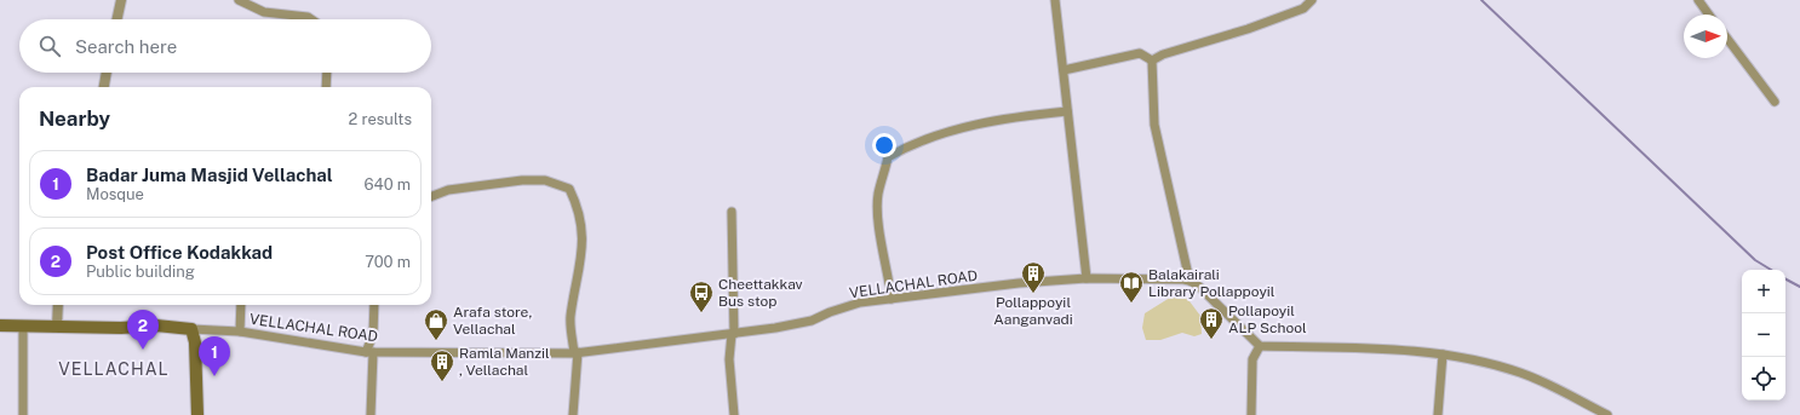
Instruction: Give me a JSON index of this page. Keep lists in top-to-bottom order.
{
  "streets": {
    "street": ["VELLACHAL ROAD"]
  },
  "districts": ["VELLACHAL"],
  "places": {
    "building": ["Pollappoyil Aanganvadi", "Pollapoyil ALP School", "Ramla Manzil , Vellachal"],
    "library": ["Balakairali Library Pollappoyil"],
    "bus stop": ["Cheettakkav Bus stop"],
    "shop": ["Arafa store, Vellachal"]
  },
  "north": "right",
  "page": {
    "search": "Search here",
    "heading": ["Nearby", "2 results"],
    "list": [
      {
        "mark": "1",
        "name": "Badar Juma Masjid Vellachal",
        "note": "Mosque",
        "value": "640 m"
      },
      {
        "mark": "2",
        "name": "Post Office Kodakkad",
        "note": "Public building",
        "value": "700 m"
      }
    ],
    "map_buttons": ["+", "−"],
    "pins": ["2", "1"]
  }
}
